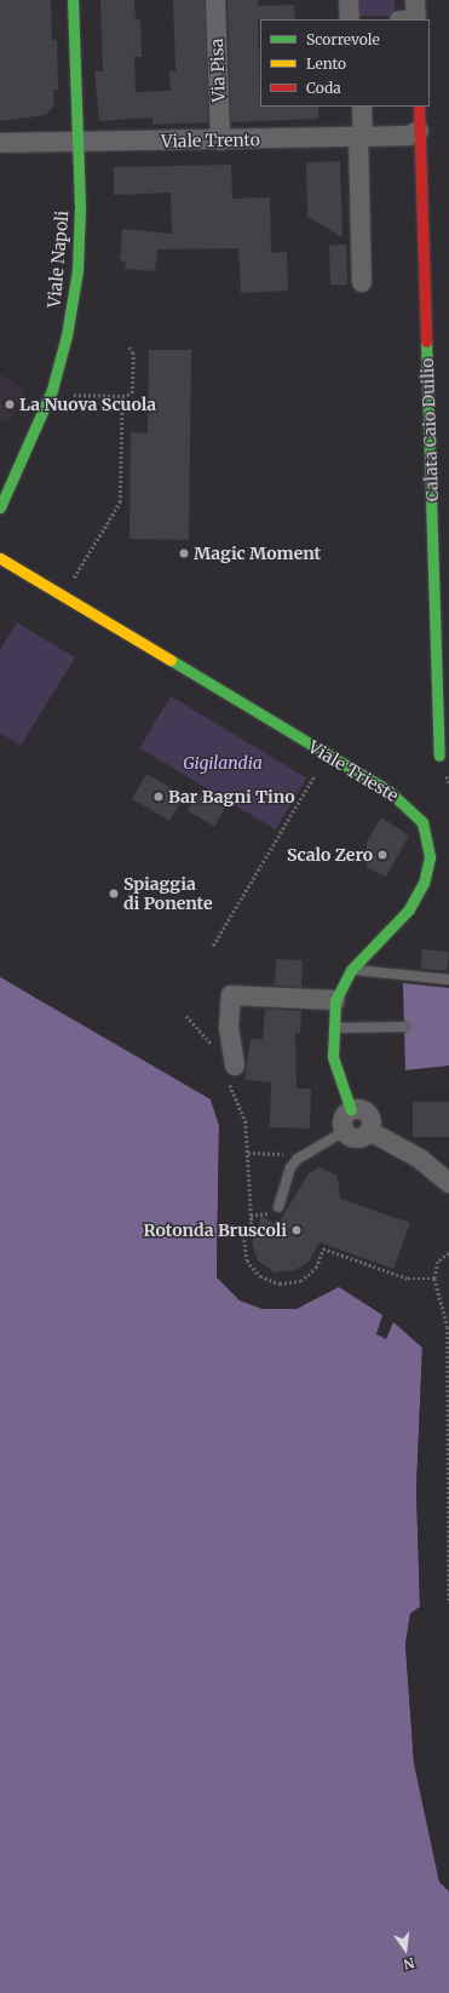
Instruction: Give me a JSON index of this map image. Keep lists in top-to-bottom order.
{
  "streets": {
    "street": [
      "Via Pisa",
      "Viale Trento",
      "Viale Napoli",
      "Calata Caio Duilio",
      "Viale Trieste"
    ]
  },
  "crossings": [
    ["Via Pisa", "Viale Trento"],
    ["Viale Trento", "Viale Napoli"],
    ["Viale Trento", "Calata Caio Duilio"]
  ],
  "parks": ["Gigilandia"],
  "places": [
    "La Nuova Scuola",
    "Magic Moment",
    "Bar Bagni Tino",
    "Scalo Zero",
    "Spiaggia di Ponente",
    "Rotonda Bruscoli"
  ],
  "legend": ["Scorrevole", "Lento", "Coda"],
  "north": "bottom"
}
